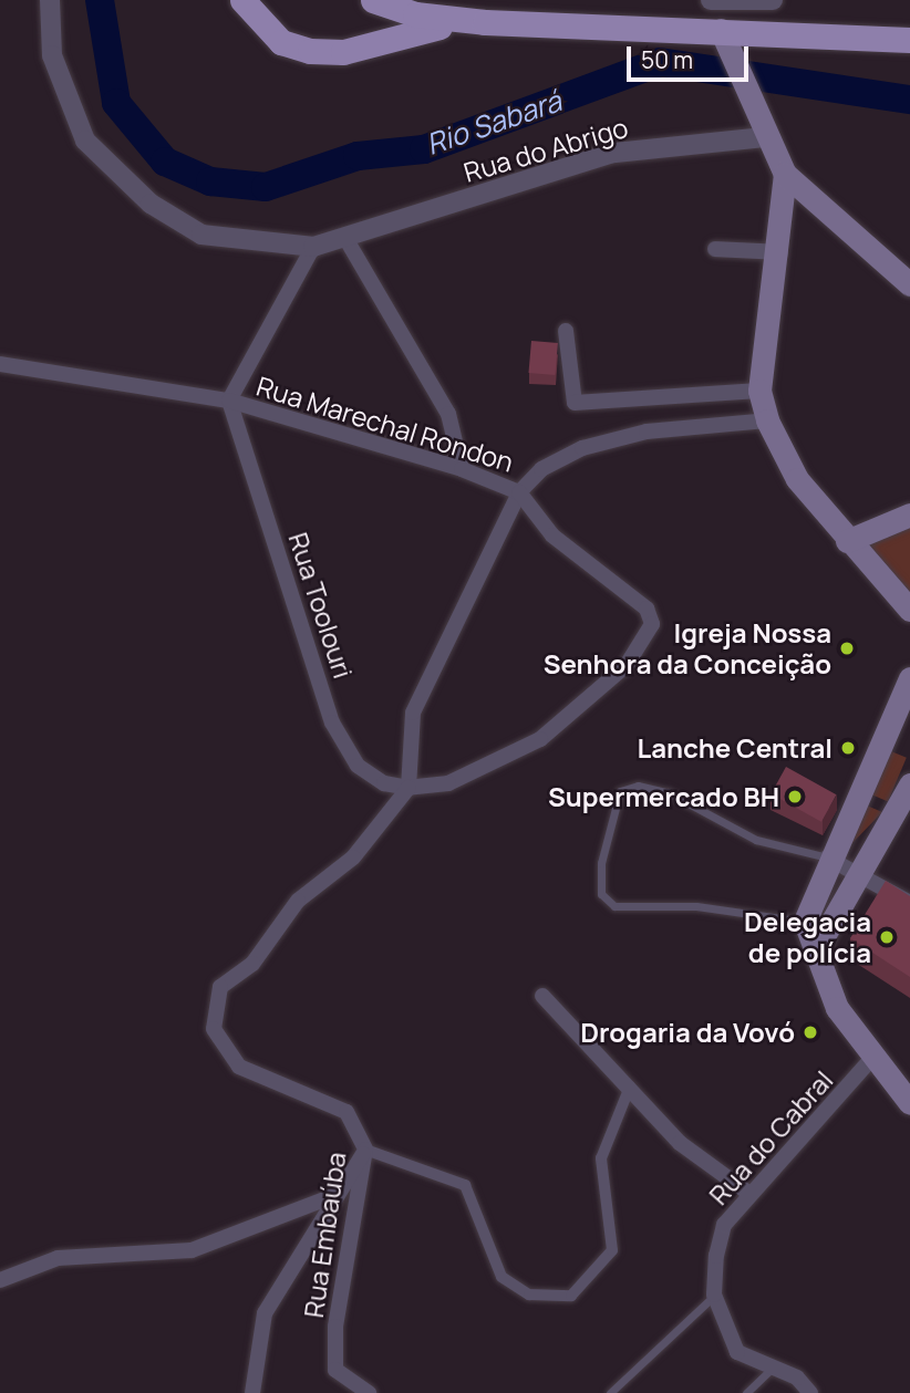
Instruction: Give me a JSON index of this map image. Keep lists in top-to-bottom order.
{
  "streets": {
    "street": [
      "Rua do Abrigo",
      "Rua Marechal Rondon",
      "Rua Toolouri",
      "Rua do Cabral",
      "Rua Embaúba"
    ]
  },
  "crossings": [
    ["Rua Marechal Rondon", "Rua Toolouri"],
    ["Rua Marechal Rondon", "Rua Embaúba"],
    ["Rua Toolouri", "Rua Embaúba"]
  ],
  "water": ["Rio Sabará"],
  "places": [
    "Igreja Nossa Senhora da Conceição",
    "Lanche Central",
    "Supermercado BH",
    "Delegacia de polícia",
    "Drogaria da Vovó"
  ],
  "scale_bar": "50 m"
}
